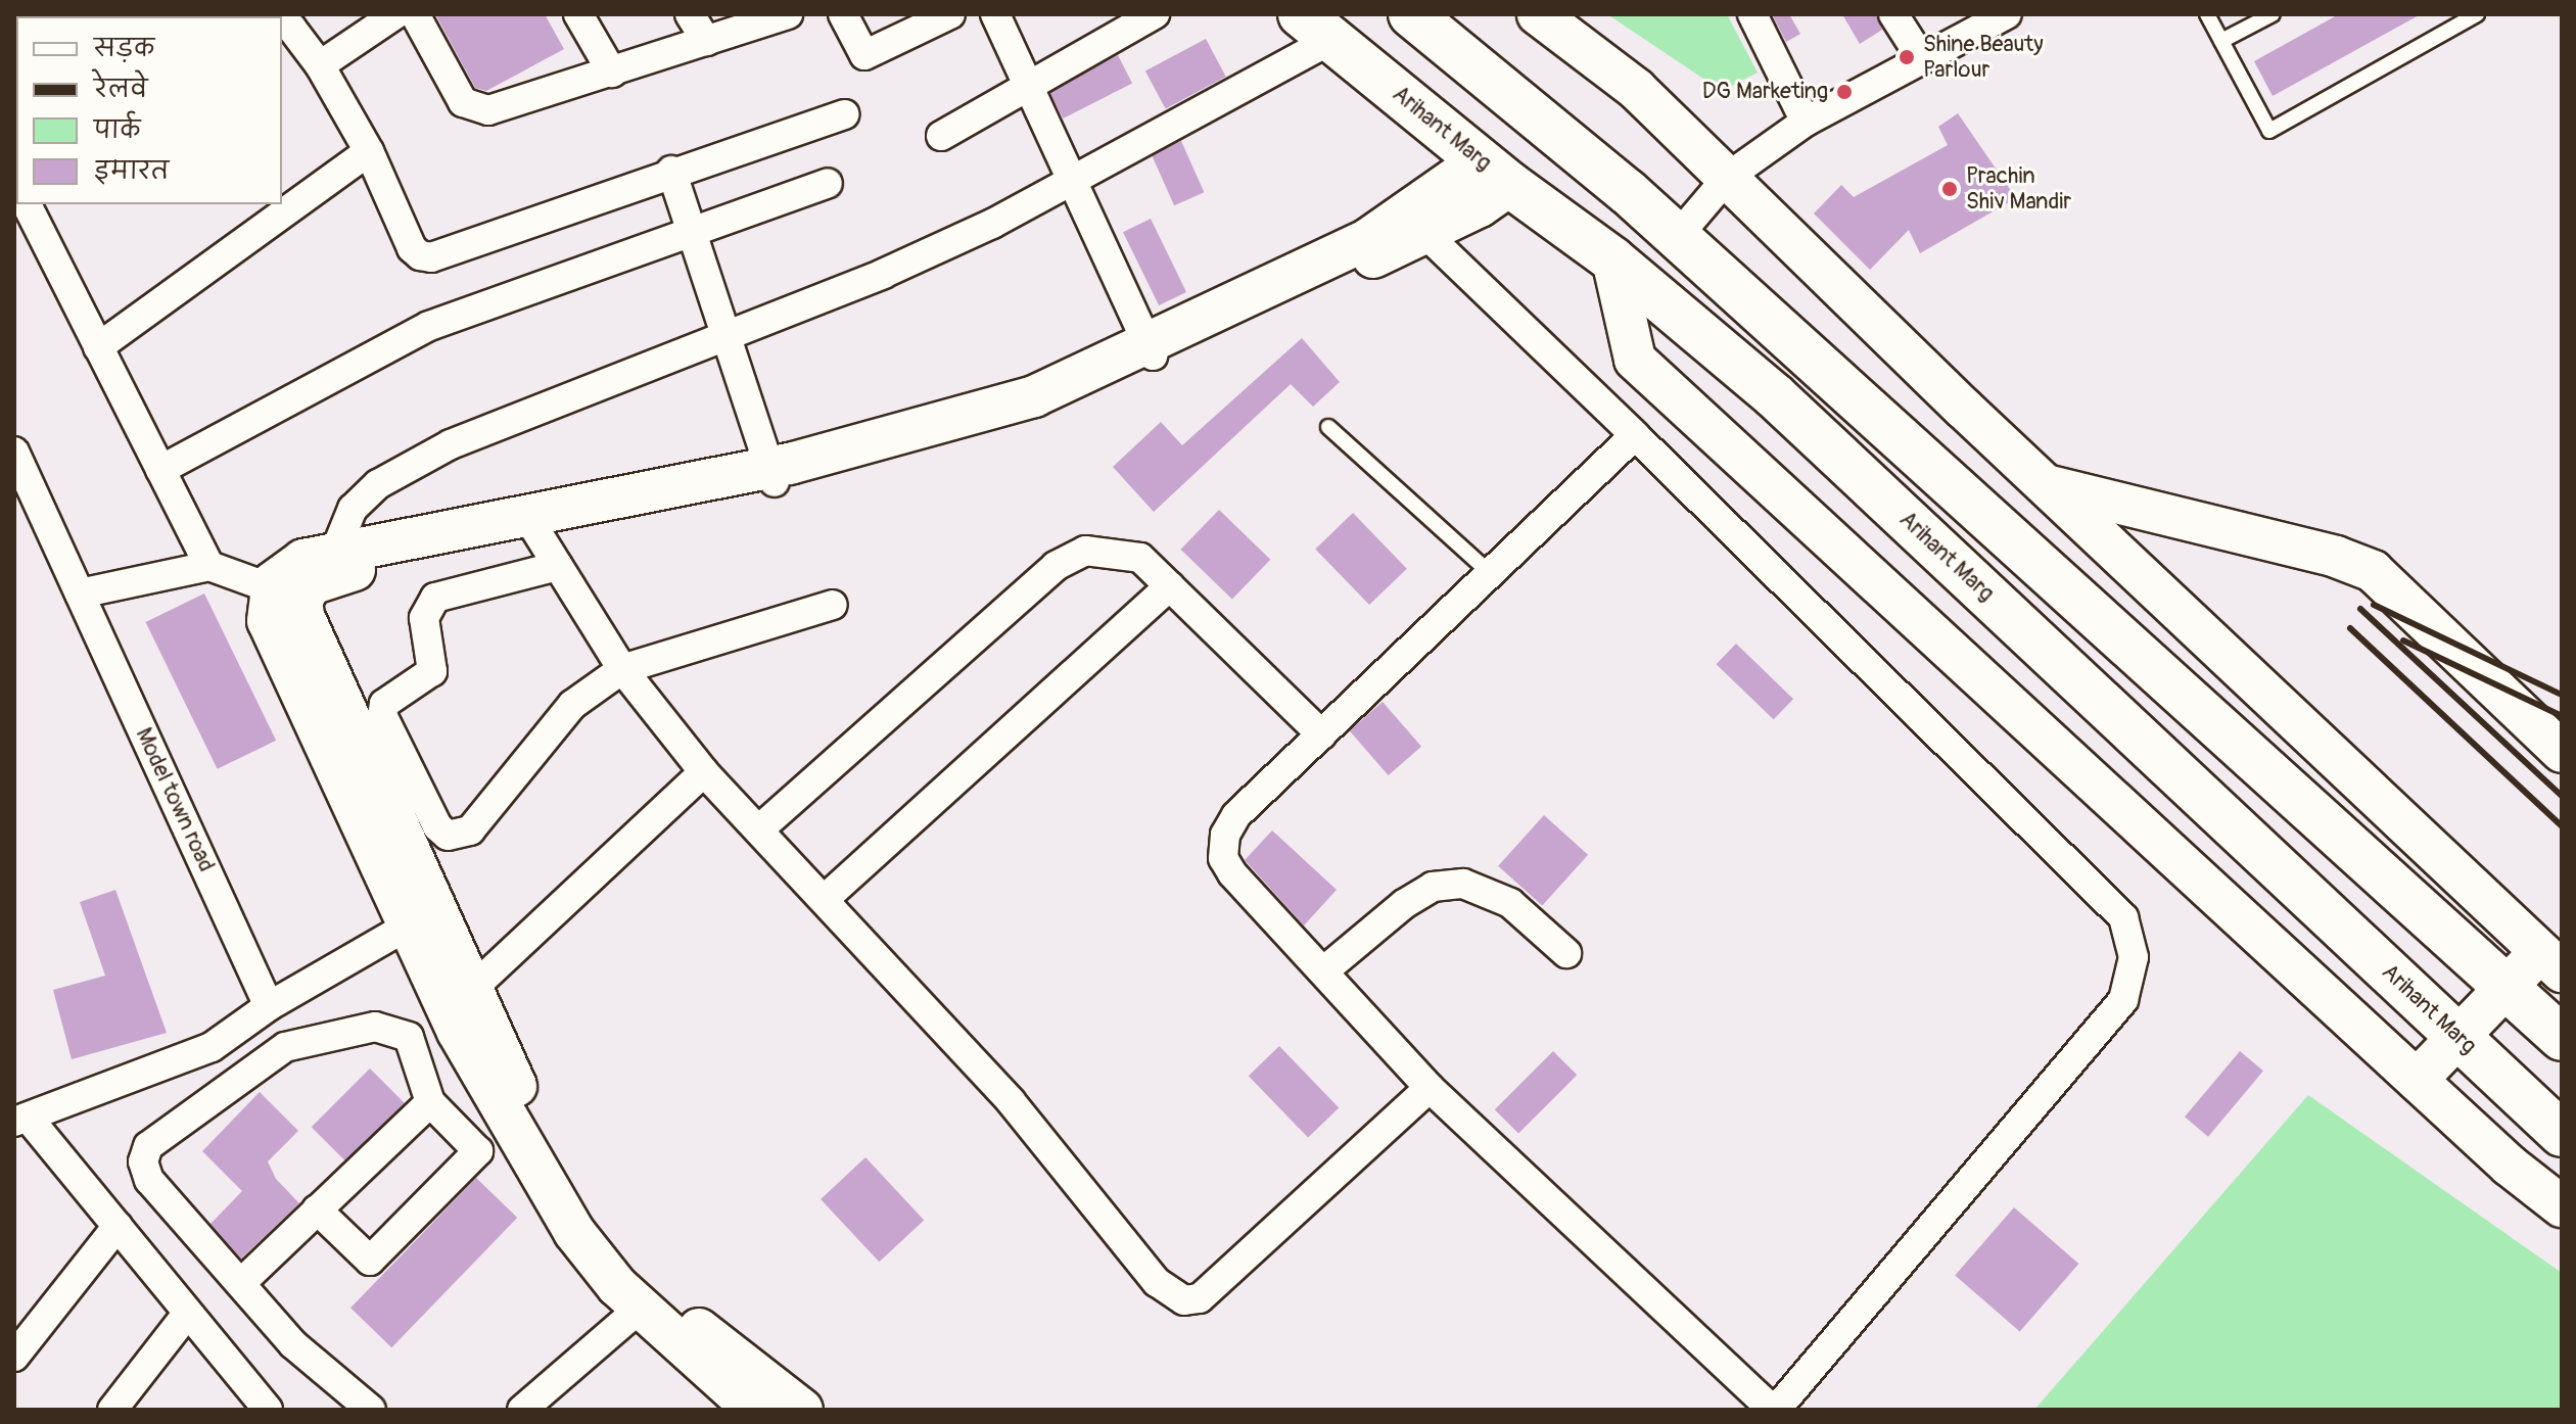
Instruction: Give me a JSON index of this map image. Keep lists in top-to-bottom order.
{
  "streets": {
    "main road": ["Arihant Marg"],
    "street": ["Model town road"]
  },
  "places": ["Shine Beauty Parlour", "DG Marketing", "Prachin Shiv Mandir"],
  "legend": [
    "सड़क",
    "रेलवे",
    "पार्क",
    "इमारत"
  ]
}
